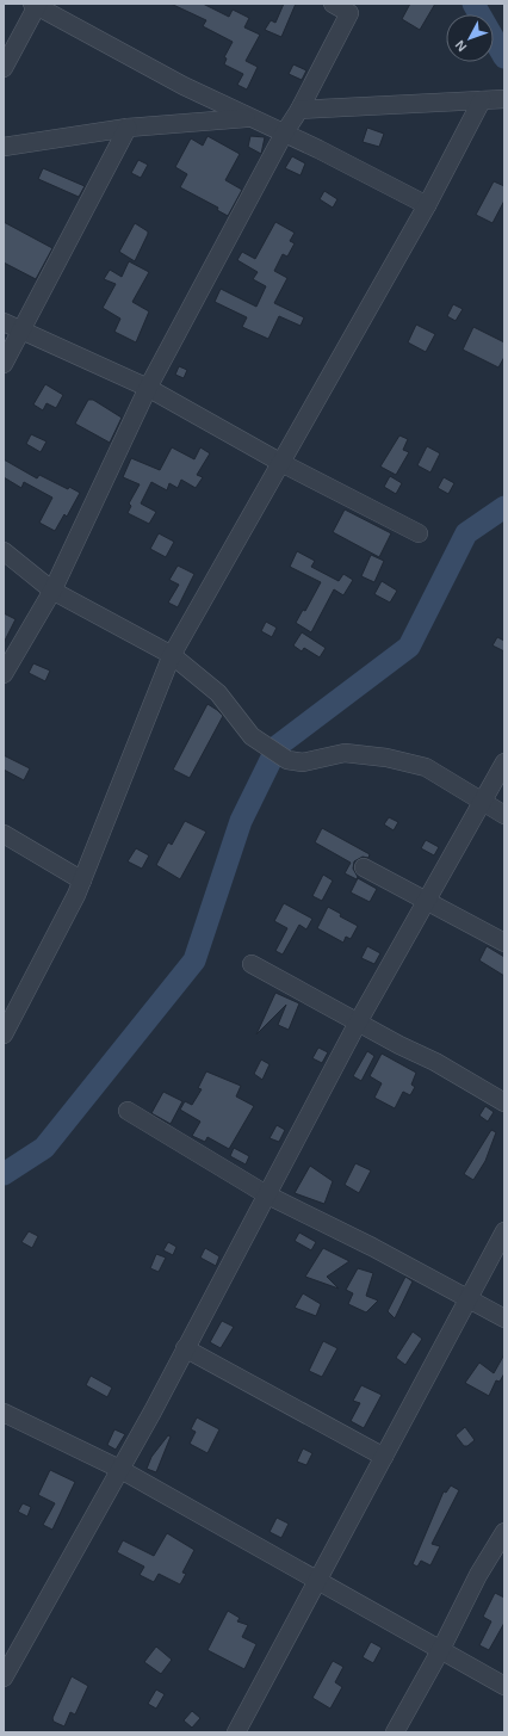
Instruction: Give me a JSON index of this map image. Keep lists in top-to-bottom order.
{
  "north": "bottom left"
}
